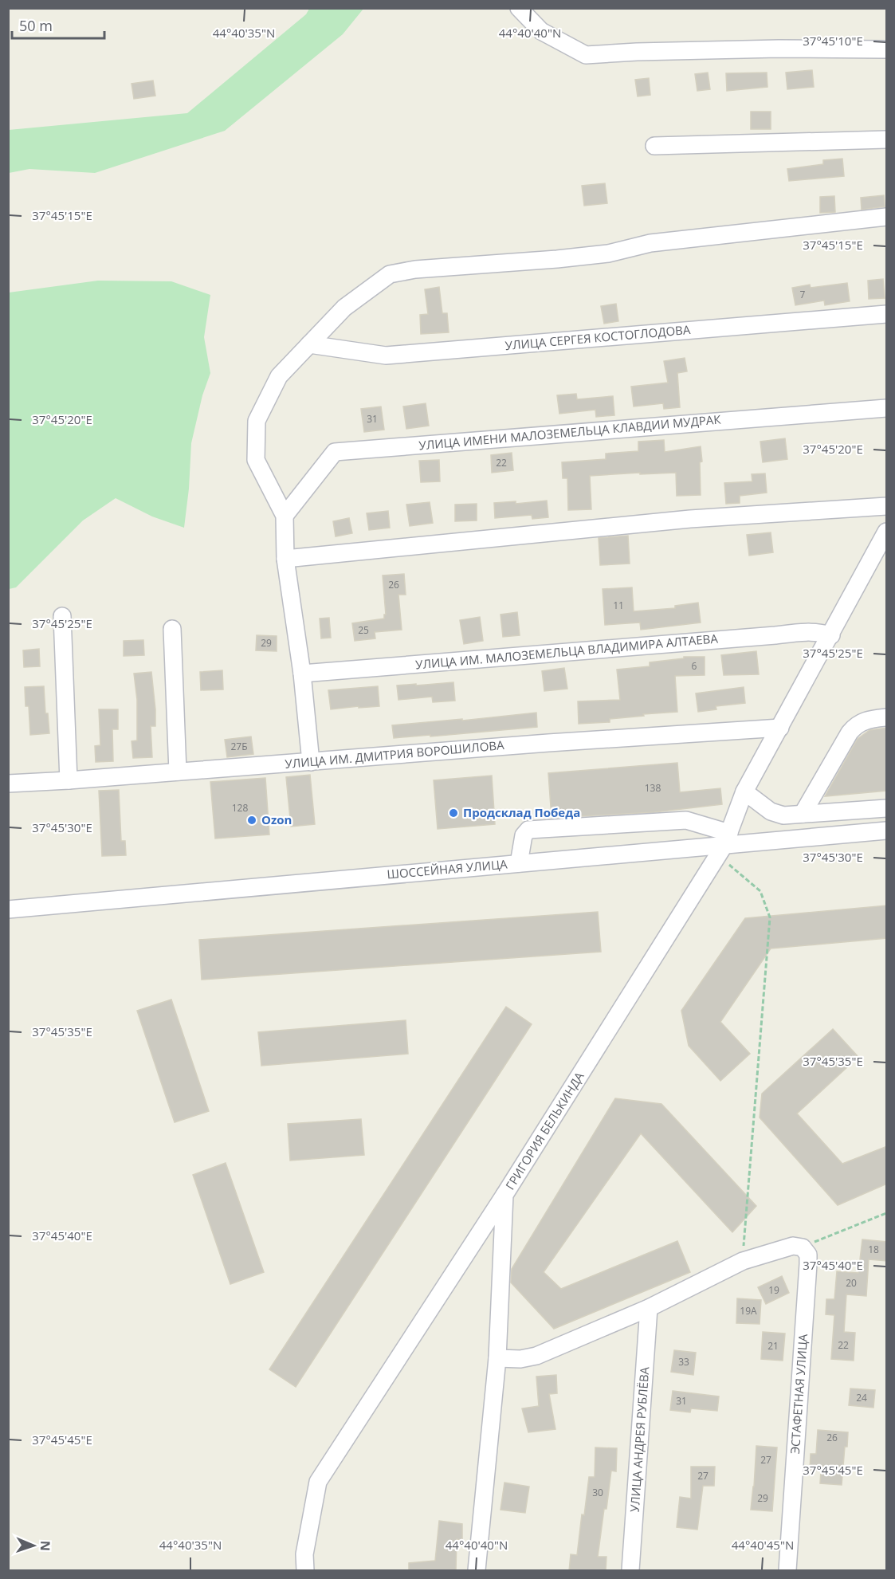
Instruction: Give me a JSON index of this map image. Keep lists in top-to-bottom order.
{
  "streets": {
    "street": [
      "УЛИЦА СЕРГЕЯ КОСТОГЛОДОВА",
      "УЛИЦА ИМЕНИ МАЛОЗЕМЕЛЬЦА КЛАВДИИ МУДРАК",
      "УЛИЦА ИМ. МАЛОЗЕМЕЛЬЦА ВЛАДИМИРА АЛТАЕВА",
      "УЛИЦА ИМ. ДМИТРИЯ ВОРОШИЛОВА",
      "ШОССЕЙНАЯ УЛИЦА",
      "ГРИГОРИЯ БЕЛЬКИНДА",
      "ЭСТАФЕТНАЯ УЛИЦА",
      "УЛИЦА АНДРЕЯ РУБЛЁВА"
    ]
  },
  "crossings": [
    ["УЛИЦА ИМ. МАЛОЗЕМЕЛЬЦА ВЛАДИМИРА АЛТАЕВА", "ГРИГОРИЯ БЕЛЬКИНДА"],
    ["УЛИЦА ИМ. ДМИТРИЯ ВОРОШИЛОВА", "ГРИГОРИЯ БЕЛЬКИНДА"],
    ["ШОССЕЙНАЯ УЛИЦА", "ГРИГОРИЯ БЕЛЬКИНДА"]
  ],
  "places": ["Продсклад Победа", "Ozon"],
  "house_numbers": [
    "7",
    "31",
    "22",
    "26",
    "11",
    "25",
    "29",
    "6",
    "27Б",
    "138",
    "128",
    "18",
    "20",
    "19",
    "19А",
    "22",
    "21",
    "33",
    "24",
    "31",
    "26",
    "27",
    "27",
    "30",
    "29"
  ],
  "scale_bar": "50 m",
  "north": "right",
  "coordinates": [
    "44°40'35\"N",
    "44°40'40\"N",
    "37°45'10\"E",
    "37°45'15\"E",
    "37°45'20\"E",
    "37°45'25\"E",
    "37°45'30\"E",
    "37°45'35\"E",
    "37°45'40\"E",
    "37°45'45\"E",
    "44°40'45\"N"
  ]
}
